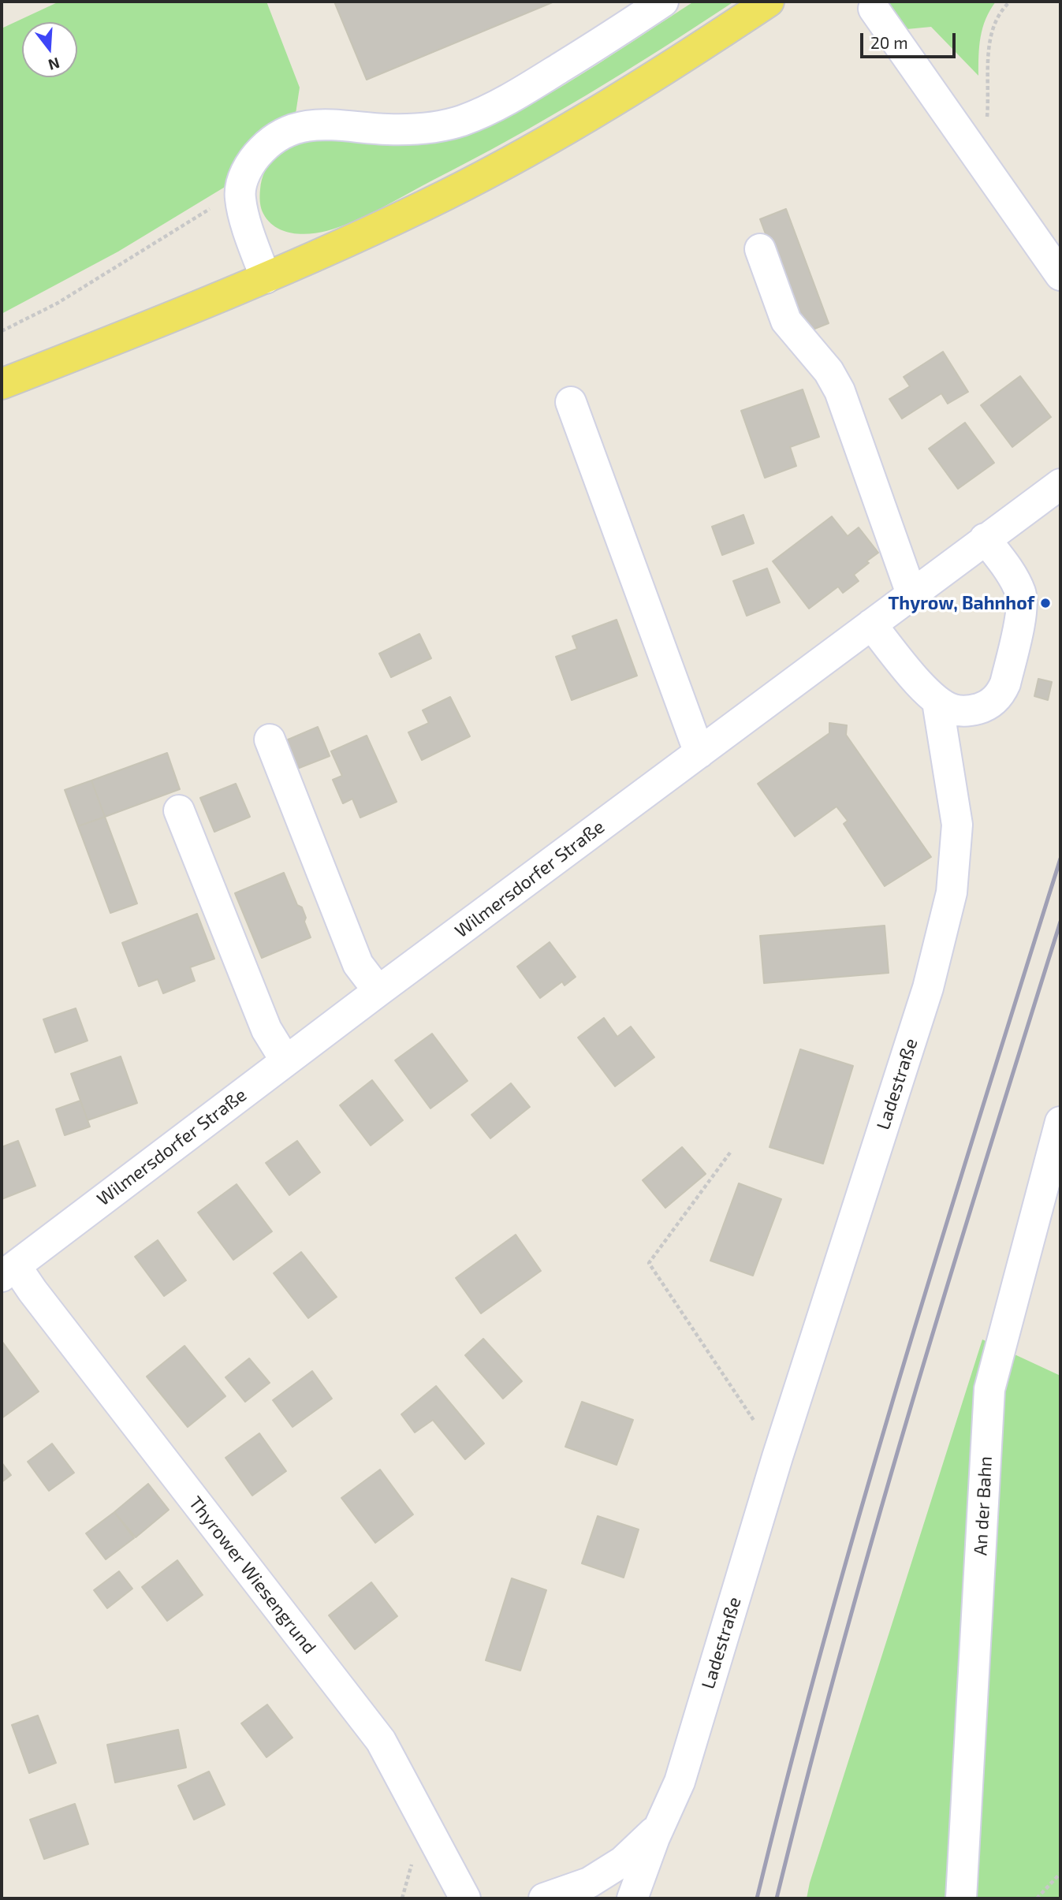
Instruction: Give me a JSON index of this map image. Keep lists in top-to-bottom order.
{
  "streets": {
    "street": [
      "Wilmersdorfer Straße",
      "Ladestraße",
      "An der Bahn",
      "Thyrower Wiesengrund"
    ]
  },
  "crossings": [
    ["Wilmersdorfer Straße", "Thyrower Wiesengrund"]
  ],
  "places": ["Thyrow, Bahnhof"],
  "scale_bar": "20 m",
  "north": "bottom"
}
